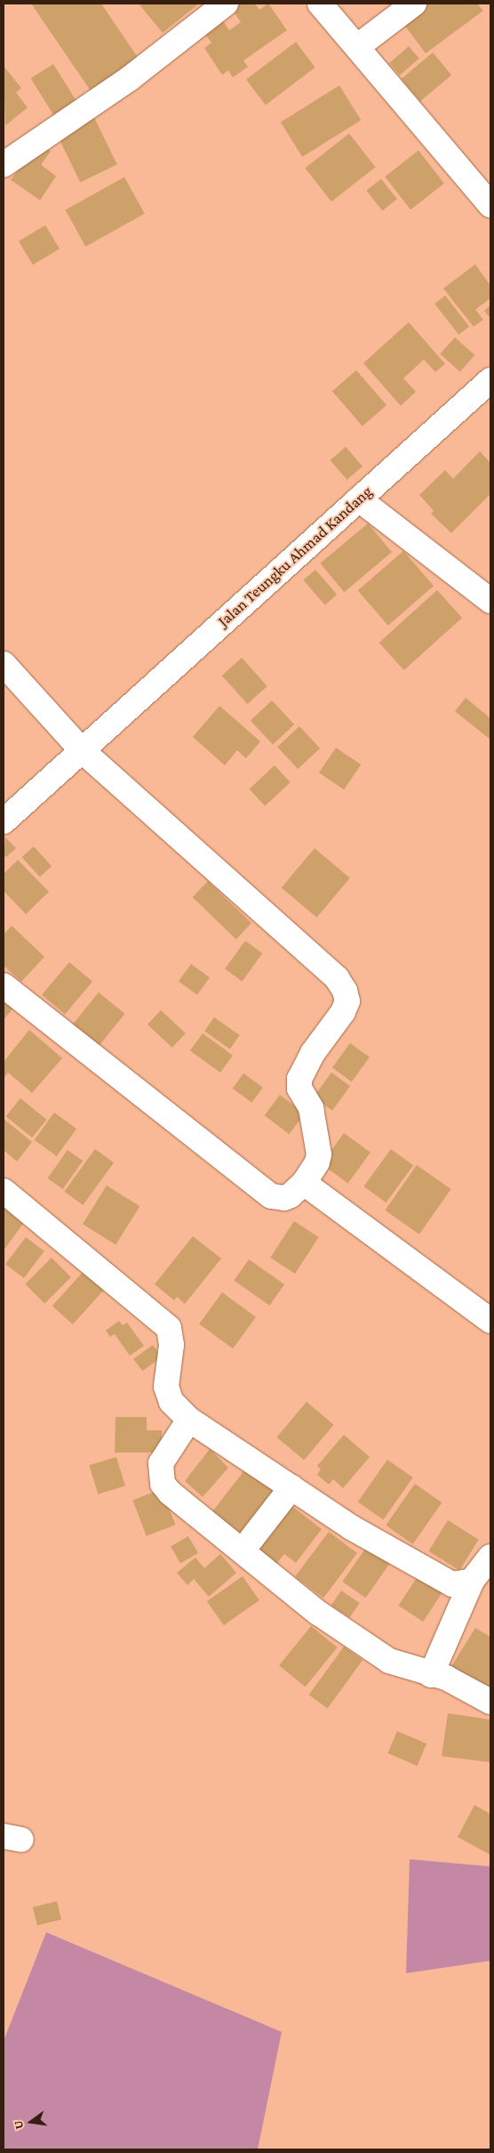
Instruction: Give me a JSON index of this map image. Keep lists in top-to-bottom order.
{
  "streets": {
    "street": ["Jalan Teungku Ahmad Kandang"]
  },
  "north": "left"
}
